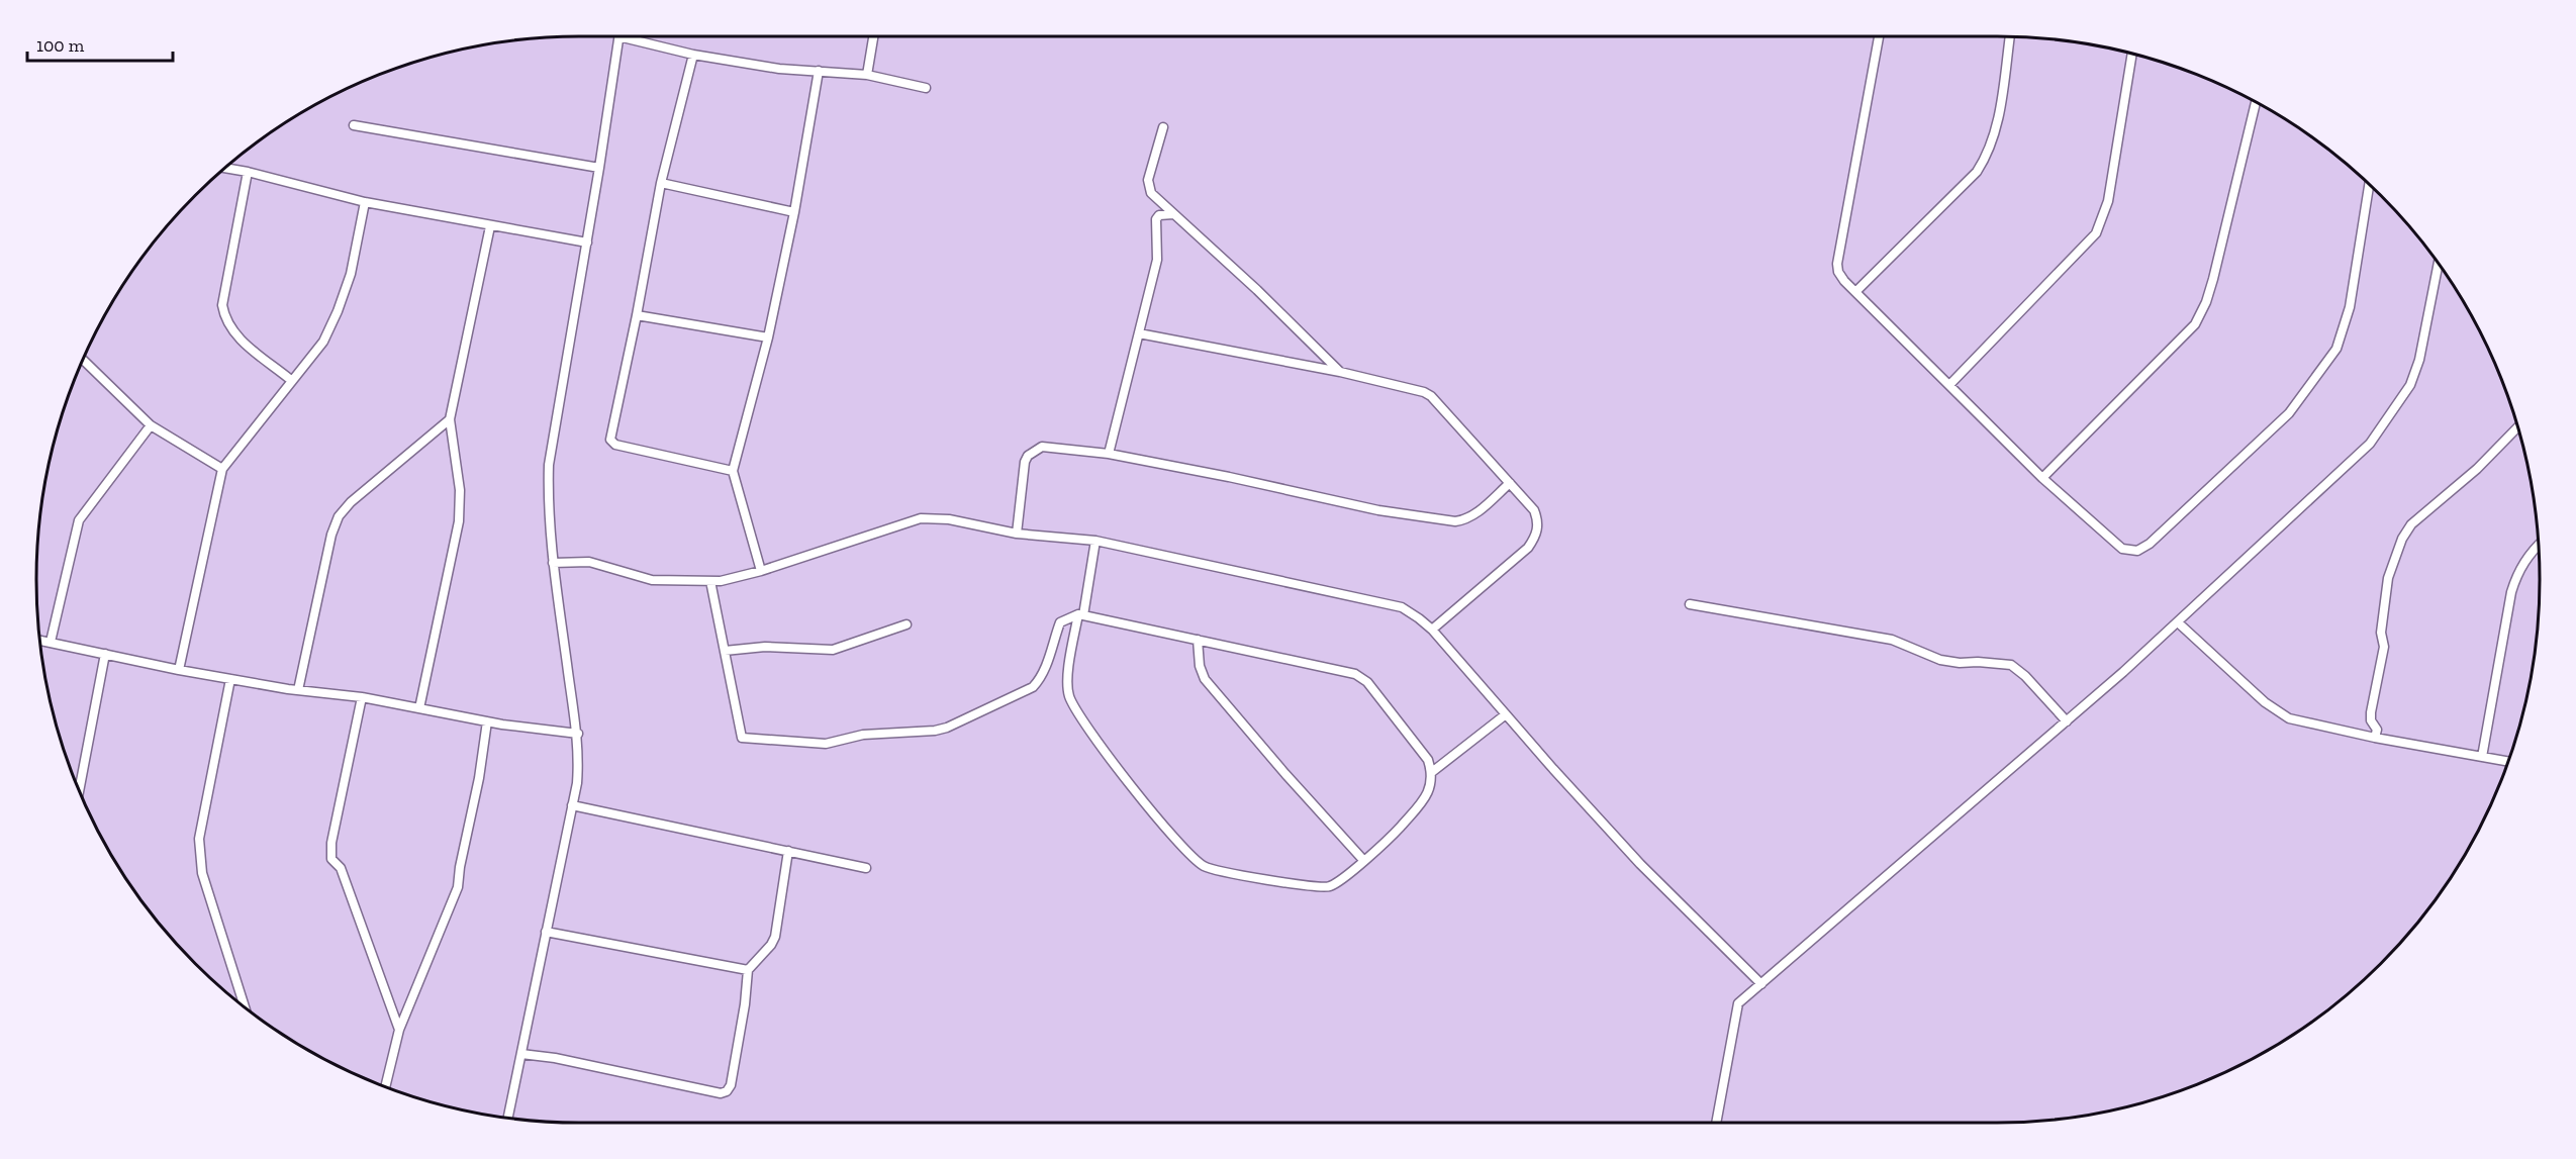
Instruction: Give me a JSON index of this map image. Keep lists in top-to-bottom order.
{
  "scale_bar": "100 m"
}
